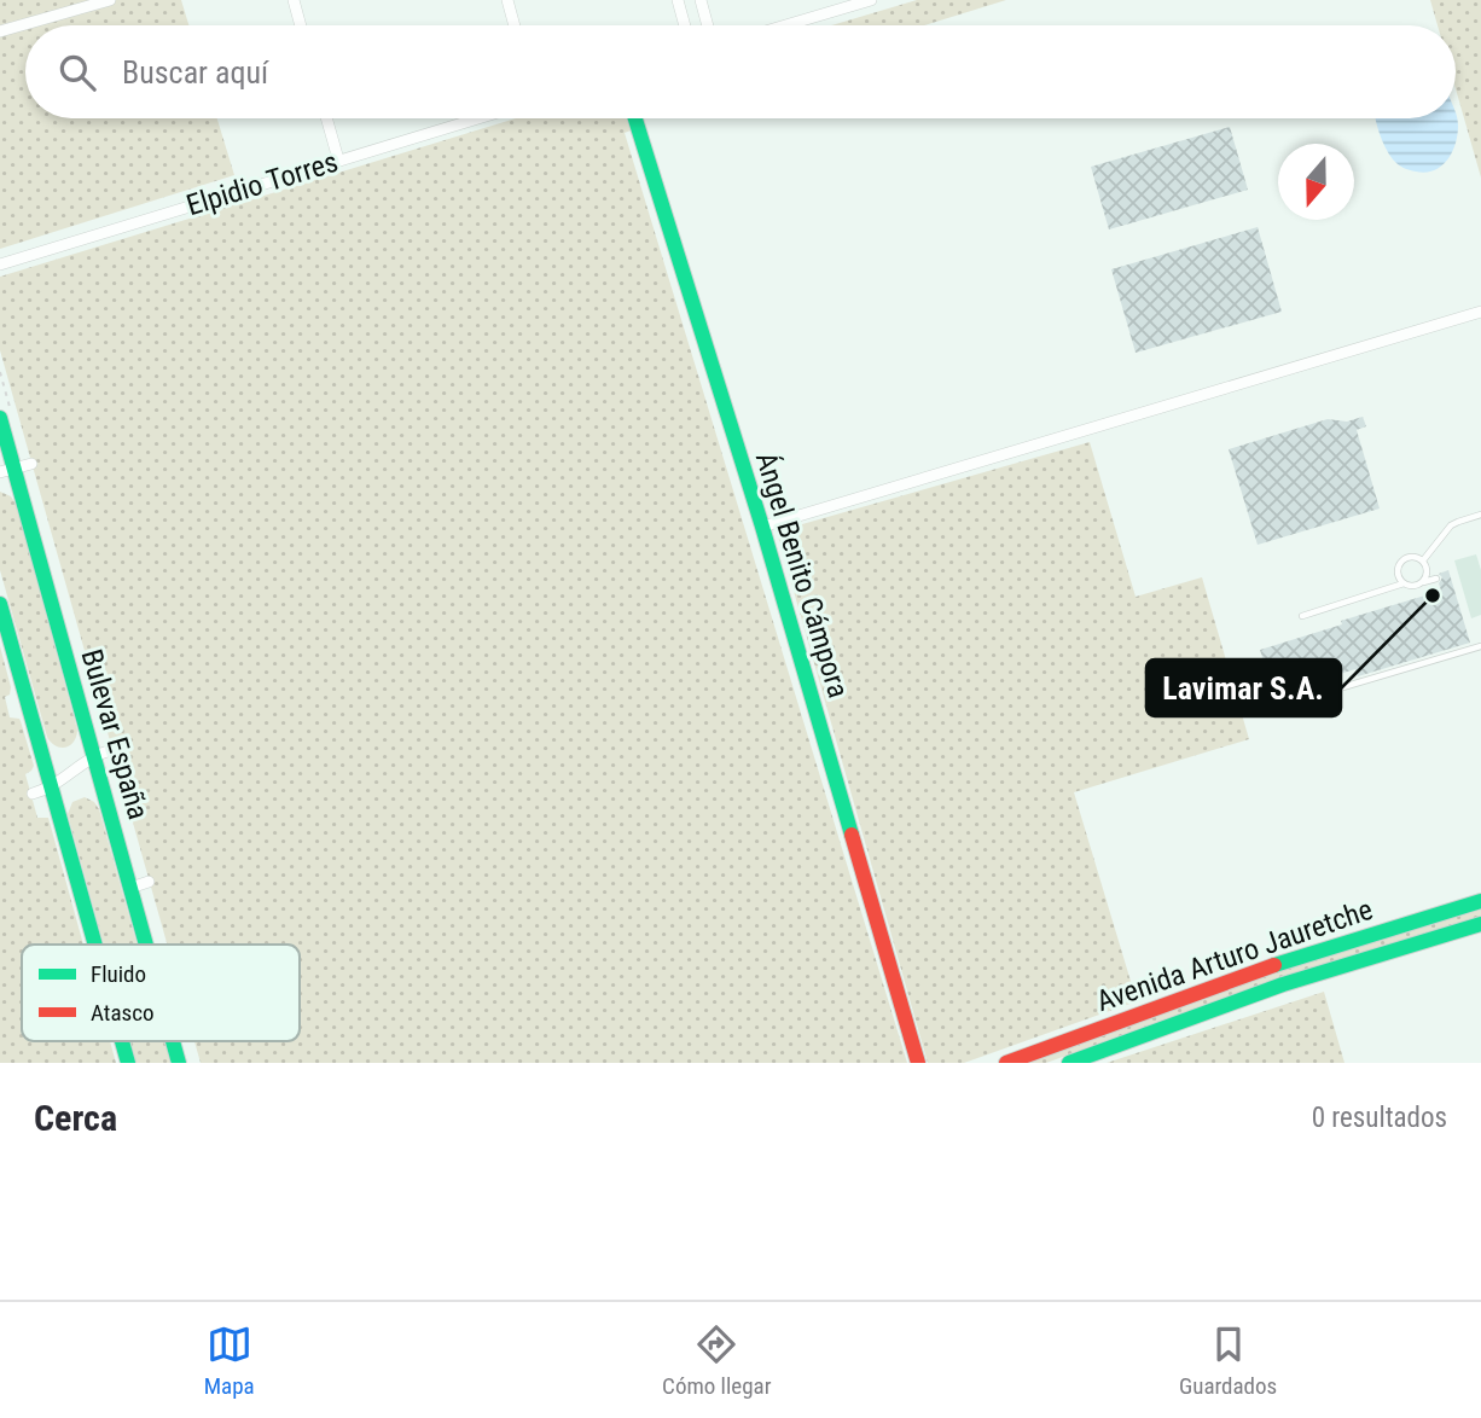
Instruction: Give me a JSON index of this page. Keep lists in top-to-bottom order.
{
  "streets": {
    "main road": ["Ángel Benito Cámpora", "Bulevar España", "Avenida Arturo Jauretche"],
    "street": ["Elpidio Torres"]
  },
  "places": ["Lavimar S.A."],
  "legend": ["Fluido", "Atasco"],
  "north": "bottom",
  "page": {
    "search": "Buscar aquí",
    "heading": ["Cerca", "0 resultados"],
    "nav": ["Mapa", "Cómo llegar", "Guardados"]
  }
}
